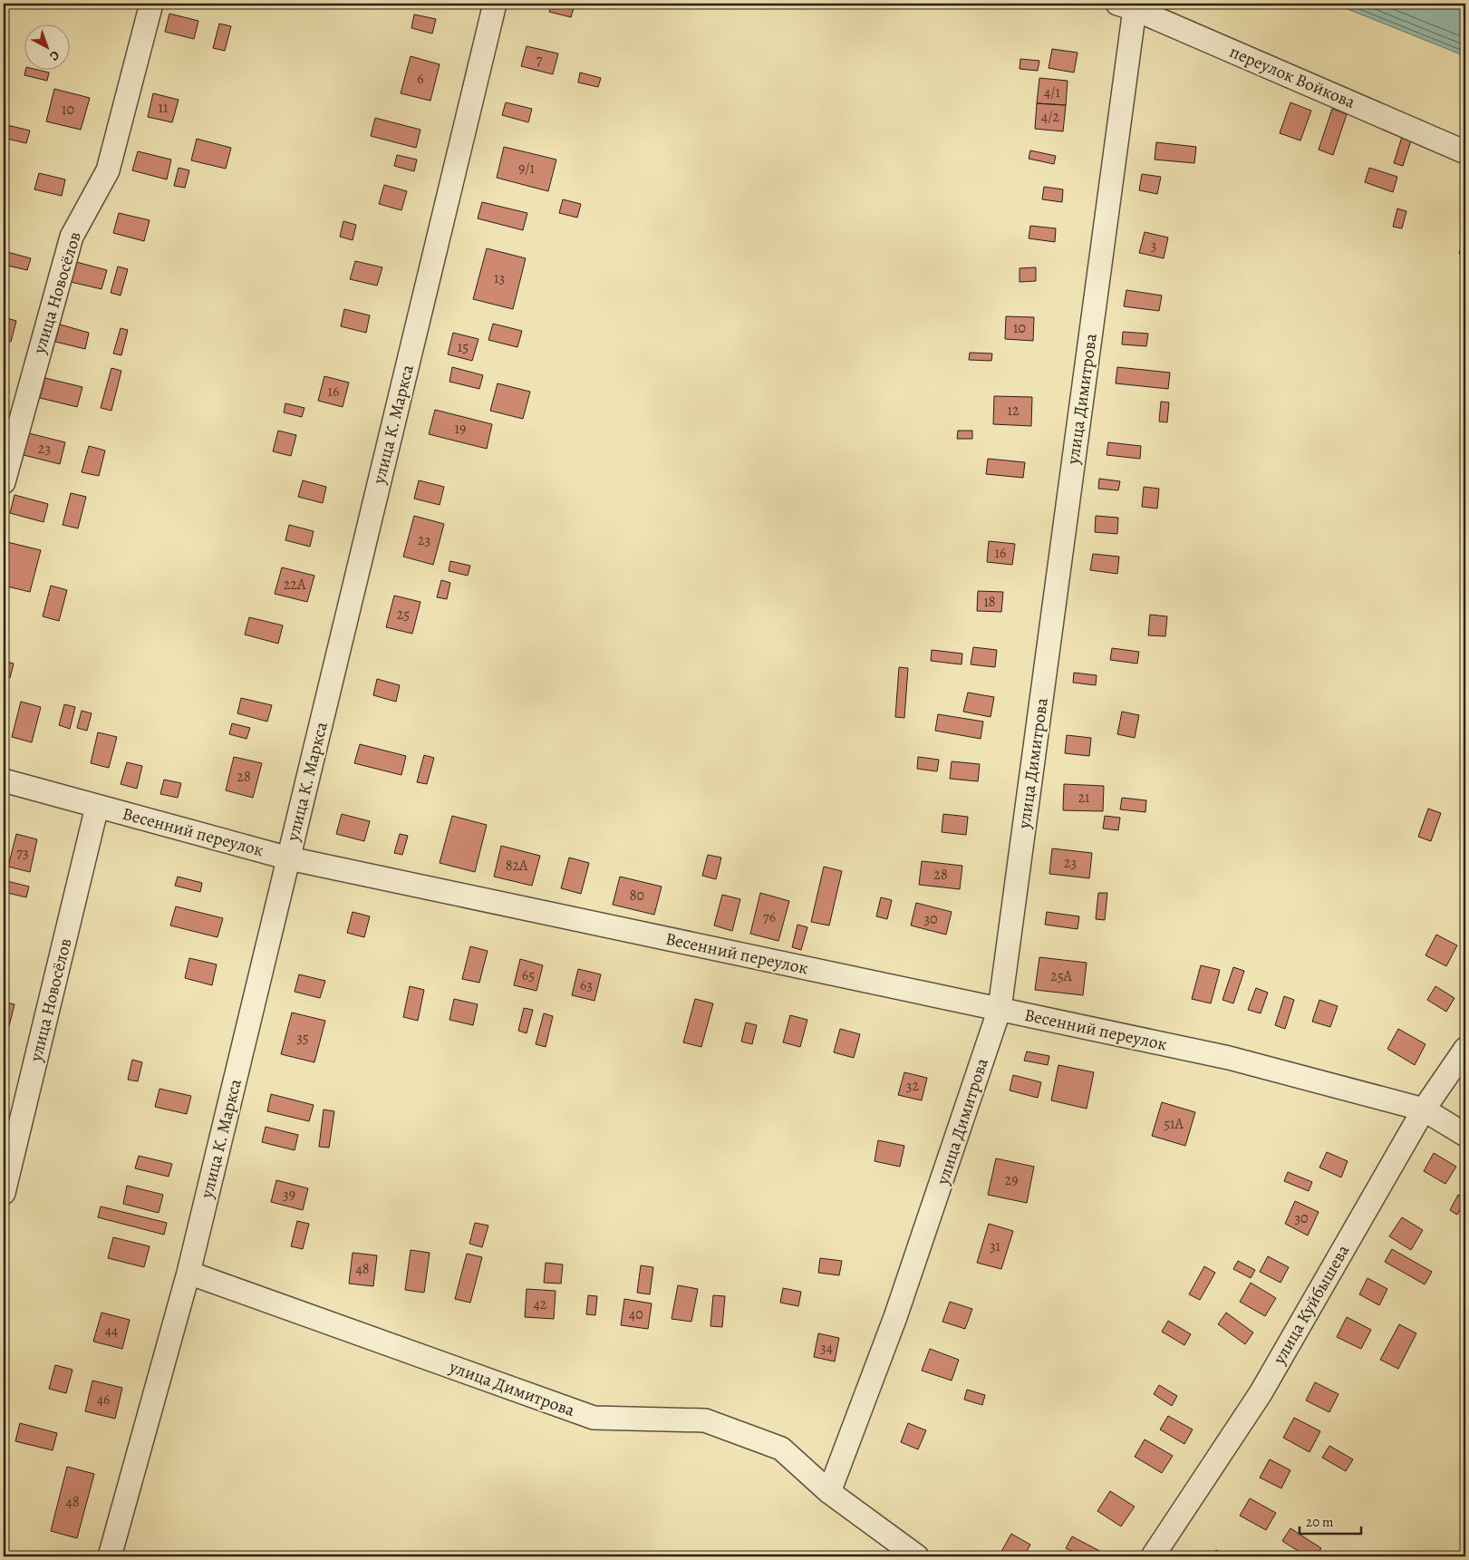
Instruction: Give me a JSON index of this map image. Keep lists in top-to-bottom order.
{
  "streets": {
    "street": [
      "переулок Войкова",
      "улица Новосёлов",
      "улица Димитрова",
      "улица К. Маркса",
      "Весенний переулок",
      "улица Куйбышева"
    ]
  },
  "crossings": [
    ["переулок Войкова", "улица Димитрова"],
    ["улица Новосёлов", "Весенний переулок"],
    ["улица Димитрова", "улица К. Маркса"],
    ["улица Димитрова", "Весенний переулок"],
    ["улица К. Маркса", "Весенний переулок"],
    ["Весенний переулок", "улица Куйбышева"]
  ],
  "house_numbers": [
    "7",
    "6",
    "4/1",
    "11",
    "10",
    "4/2",
    "9/1",
    "3",
    "13",
    "10",
    "15",
    "16",
    "12",
    "19",
    "23",
    "23",
    "16",
    "22А",
    "18",
    "25",
    "28",
    "21",
    "73",
    "23",
    "82А",
    "28",
    "80",
    "76",
    "30",
    "65",
    "25А",
    "63",
    "35",
    "32",
    "51А",
    "29",
    "39",
    "30",
    "31",
    "48",
    "42",
    "40",
    "44",
    "34",
    "46",
    "48"
  ],
  "scale_bar": "20 m",
  "north": "bottom right"
}
